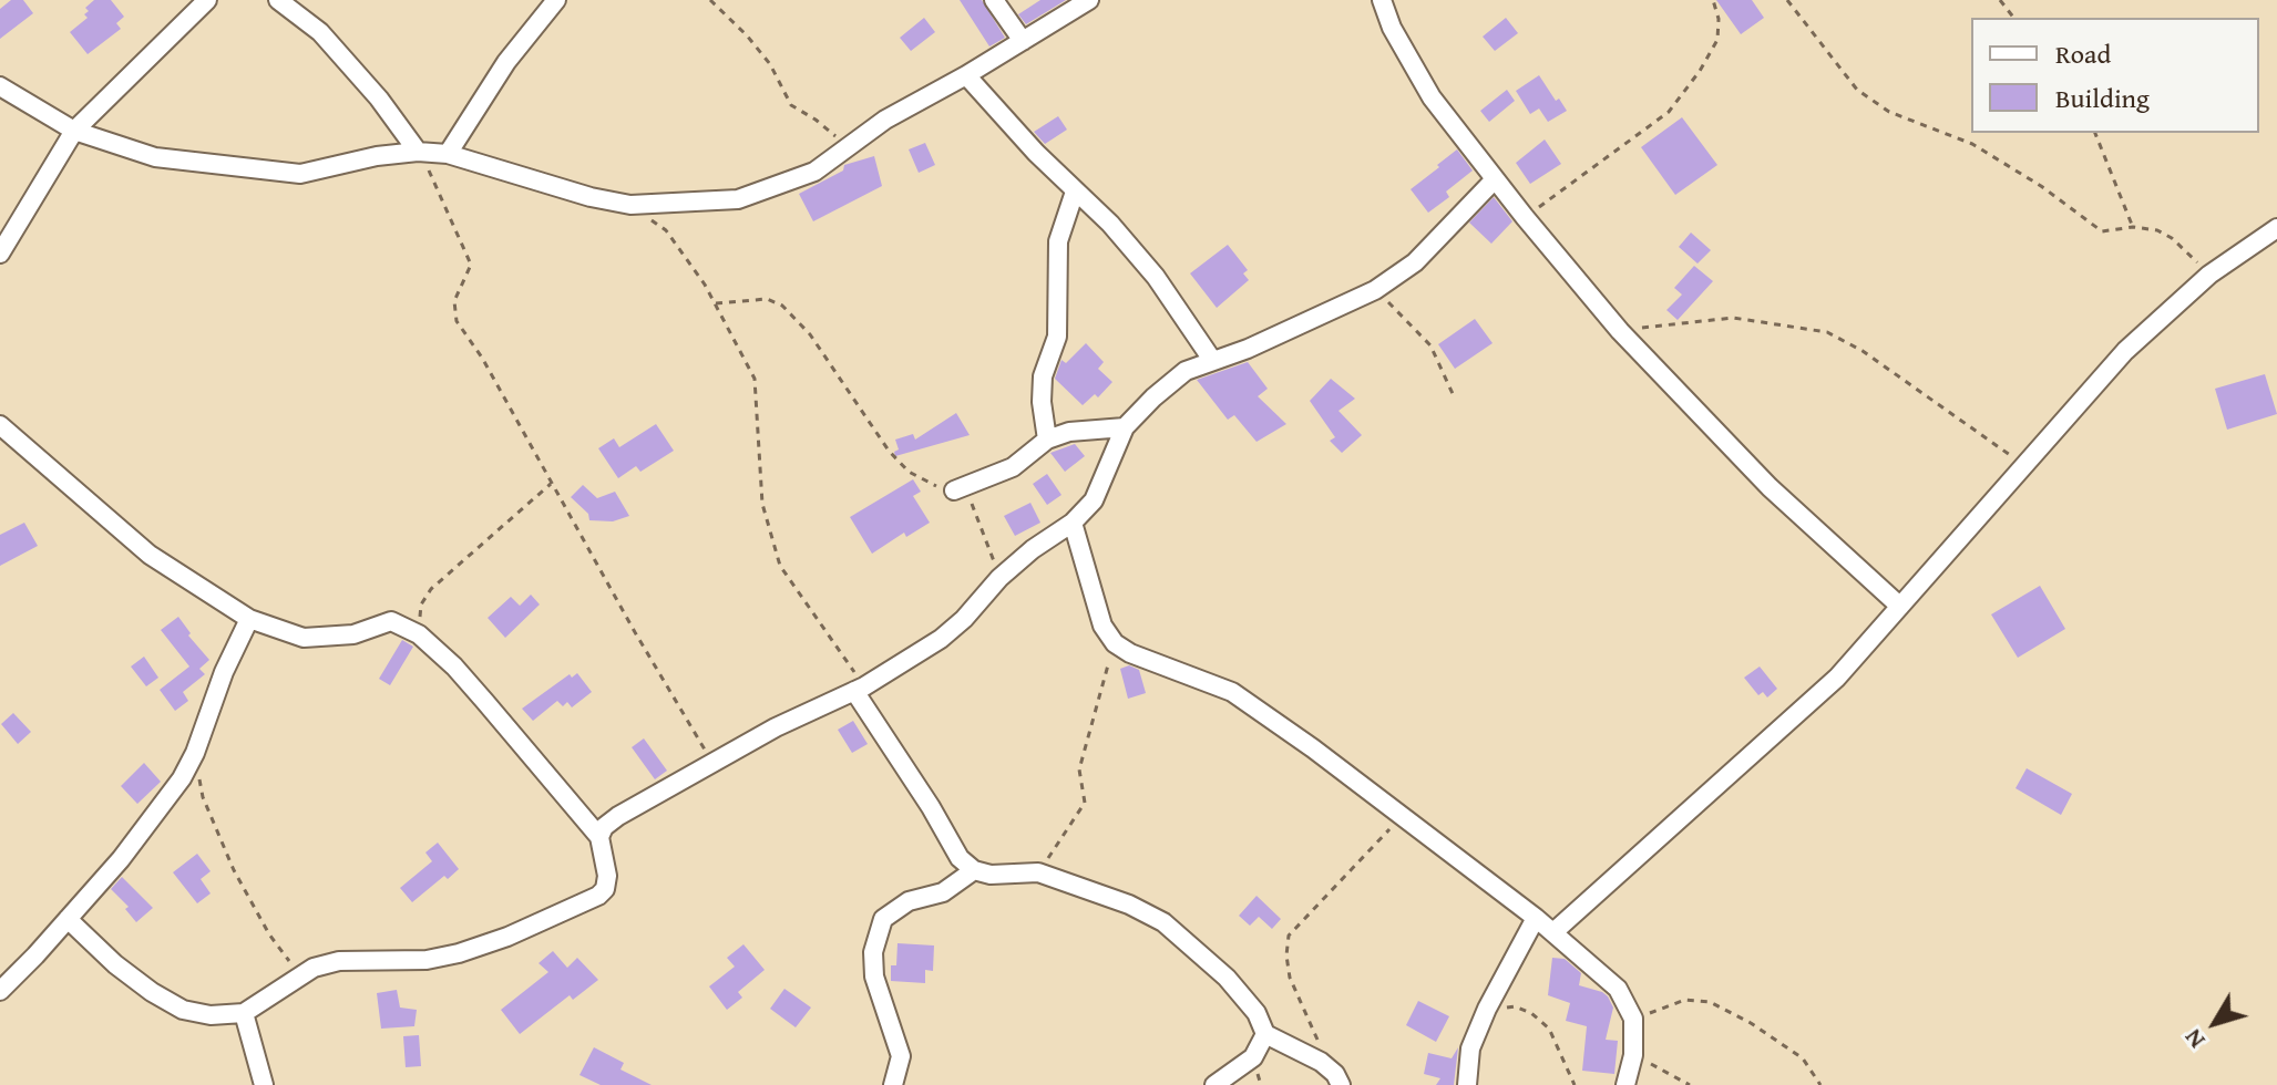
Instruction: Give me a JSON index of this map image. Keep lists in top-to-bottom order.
{
  "legend": ["Road", "Building"],
  "north": "bottom left"
}
